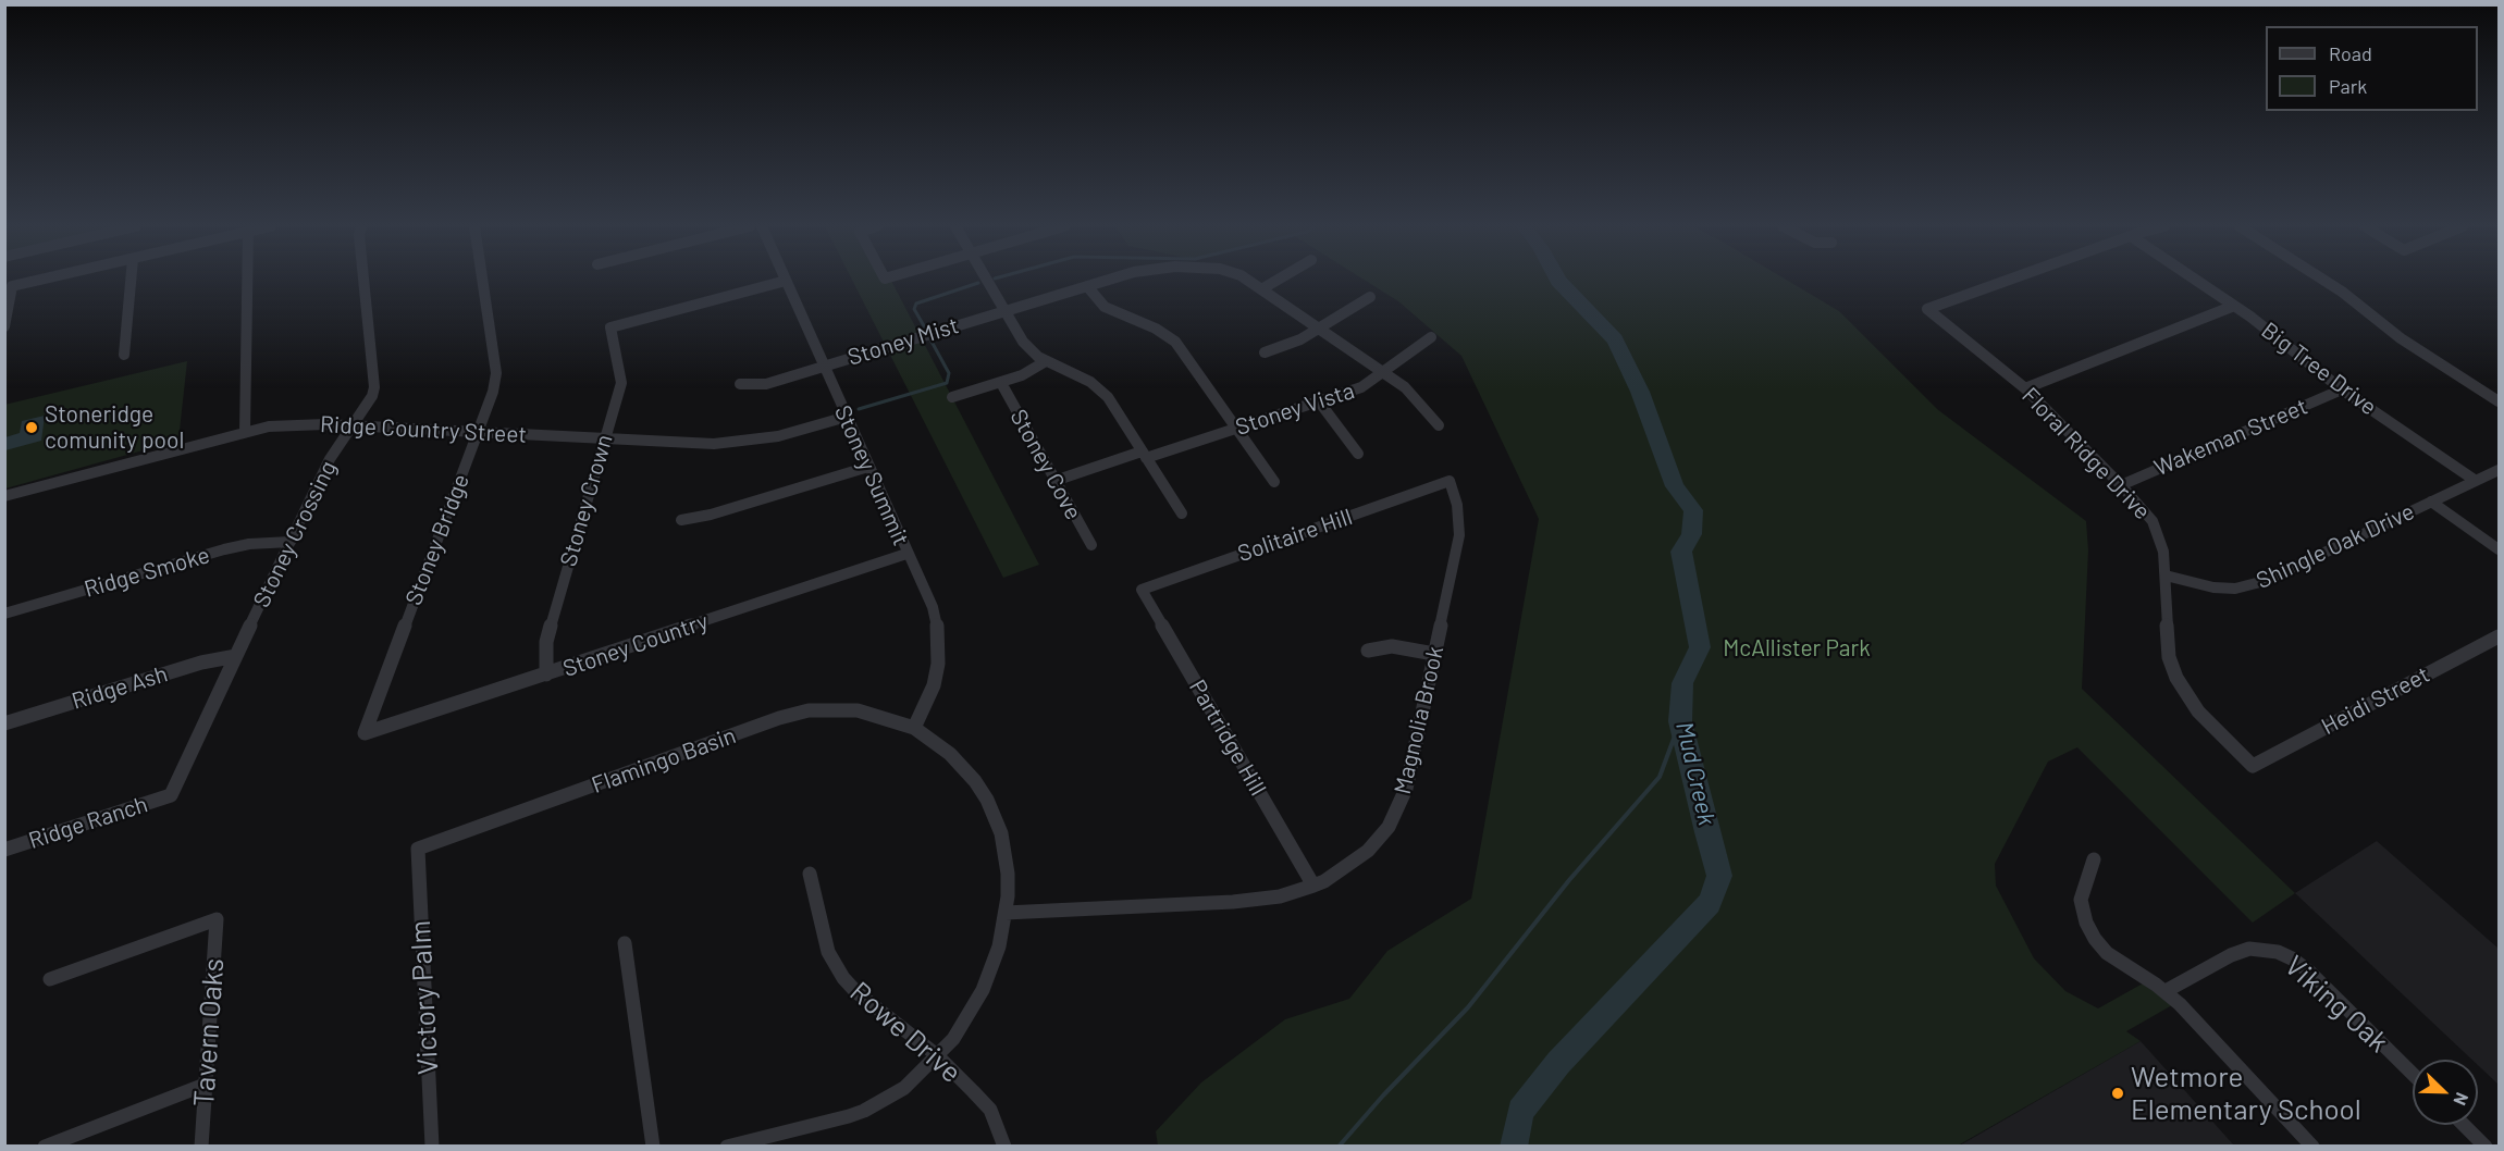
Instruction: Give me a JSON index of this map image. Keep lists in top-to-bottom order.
{
  "streets": {
    "street": [
      "Stoney Mist",
      "Big Tree Drive",
      "Stoney Vista",
      "Ridge Country Street",
      "Wakeman Street",
      "Floral Ridge Drive",
      "Stoney Cove",
      "Stoney Summit",
      "Stoney Crown",
      "Stoney Crossing",
      "Solitaire Hill",
      "Stoney Bridge",
      "Shingle Oak Drive",
      "Ridge Smoke",
      "Stoney Country",
      "Ridge Ash",
      "Heidi Street",
      "Magnolia Brook",
      "Partridge Hill",
      "Flamingo Basin",
      "Ridge Ranch",
      "Victory Palm",
      "Viking Oak",
      "Tavern Oaks",
      "Rowe Drive"
    ]
  },
  "crossings": [
    ["Stoney Mist", "Stoney Vista"],
    ["Stoney Mist", "Stoney Summit"],
    ["Big Tree Drive", "Wakeman Street"],
    ["Big Tree Drive", "Shingle Oak Drive"],
    ["Stoney Vista", "Stoney Cove"],
    ["Ridge Country Street", "Stoney Summit"],
    ["Ridge Country Street", "Stoney Crown"],
    ["Ridge Country Street", "Stoney Crossing"],
    ["Ridge Country Street", "Stoney Bridge"],
    ["Wakeman Street", "Floral Ridge Drive"],
    ["Floral Ridge Drive", "Shingle Oak Drive"],
    ["Floral Ridge Drive", "Heidi Street"],
    ["Stoney Summit", "Stoney Crown"],
    ["Stoney Summit", "Stoney Country"],
    ["Stoney Summit", "Flamingo Basin"],
    ["Stoney Crown", "Stoney Country"],
    ["Stoney Crossing", "Ridge Smoke"],
    ["Stoney Crossing", "Ridge Ash"],
    ["Stoney Crossing", "Ridge Ranch"],
    ["Solitaire Hill", "Magnolia Brook"],
    ["Solitaire Hill", "Partridge Hill"],
    ["Stoney Bridge", "Stoney Country"],
    ["Magnolia Brook", "Partridge Hill"],
    ["Magnolia Brook", "Flamingo Basin"],
    ["Flamingo Basin", "Victory Palm"],
    ["Flamingo Basin", "Rowe Drive"]
  ],
  "water": ["Mud Creek"],
  "parks": ["McAllister Park"],
  "places": ["Stoneridge comunity pool", "Wetmore Elementary School"],
  "legend": ["Road", "Park"],
  "north": "bottom right"
}
